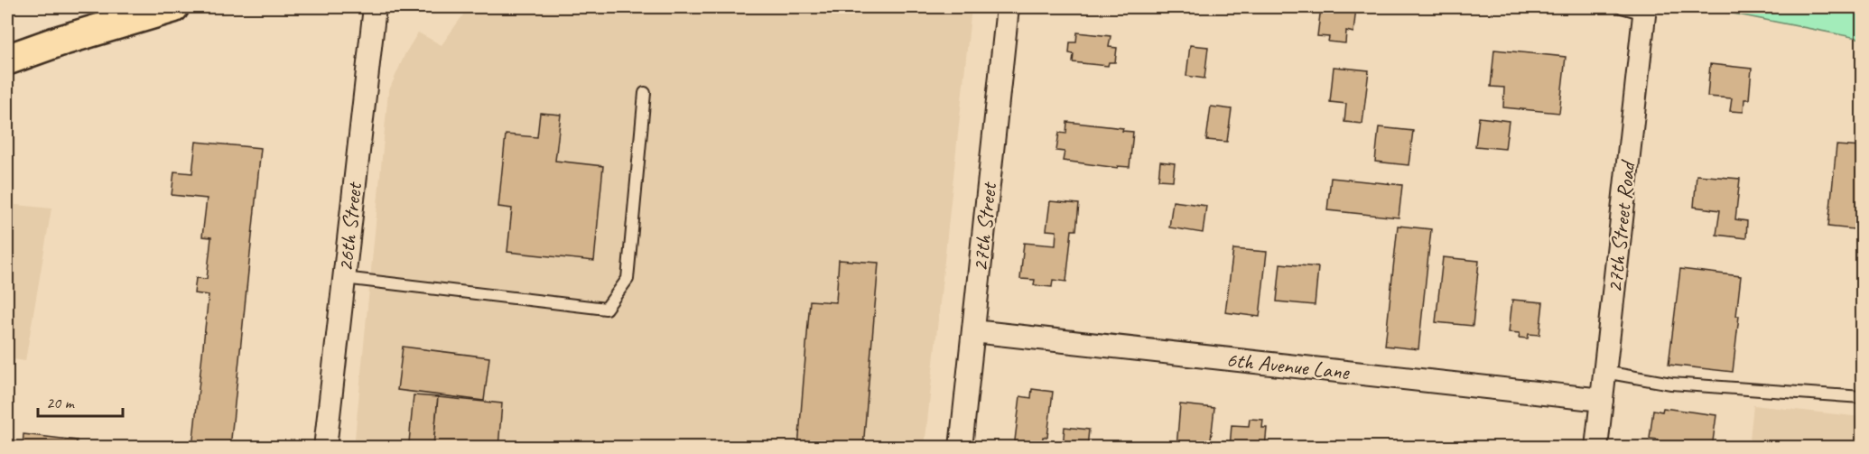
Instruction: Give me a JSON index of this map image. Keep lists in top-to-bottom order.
{
  "streets": {
    "street": [
      "26th Street",
      "27th Street",
      "27th Street Road",
      "6th Avenue Lane"
    ]
  },
  "crossings": [
    ["27th Street", "6th Avenue Lane"],
    ["27th Street Road", "6th Avenue Lane"]
  ],
  "scale_bar": "20 m"
}
